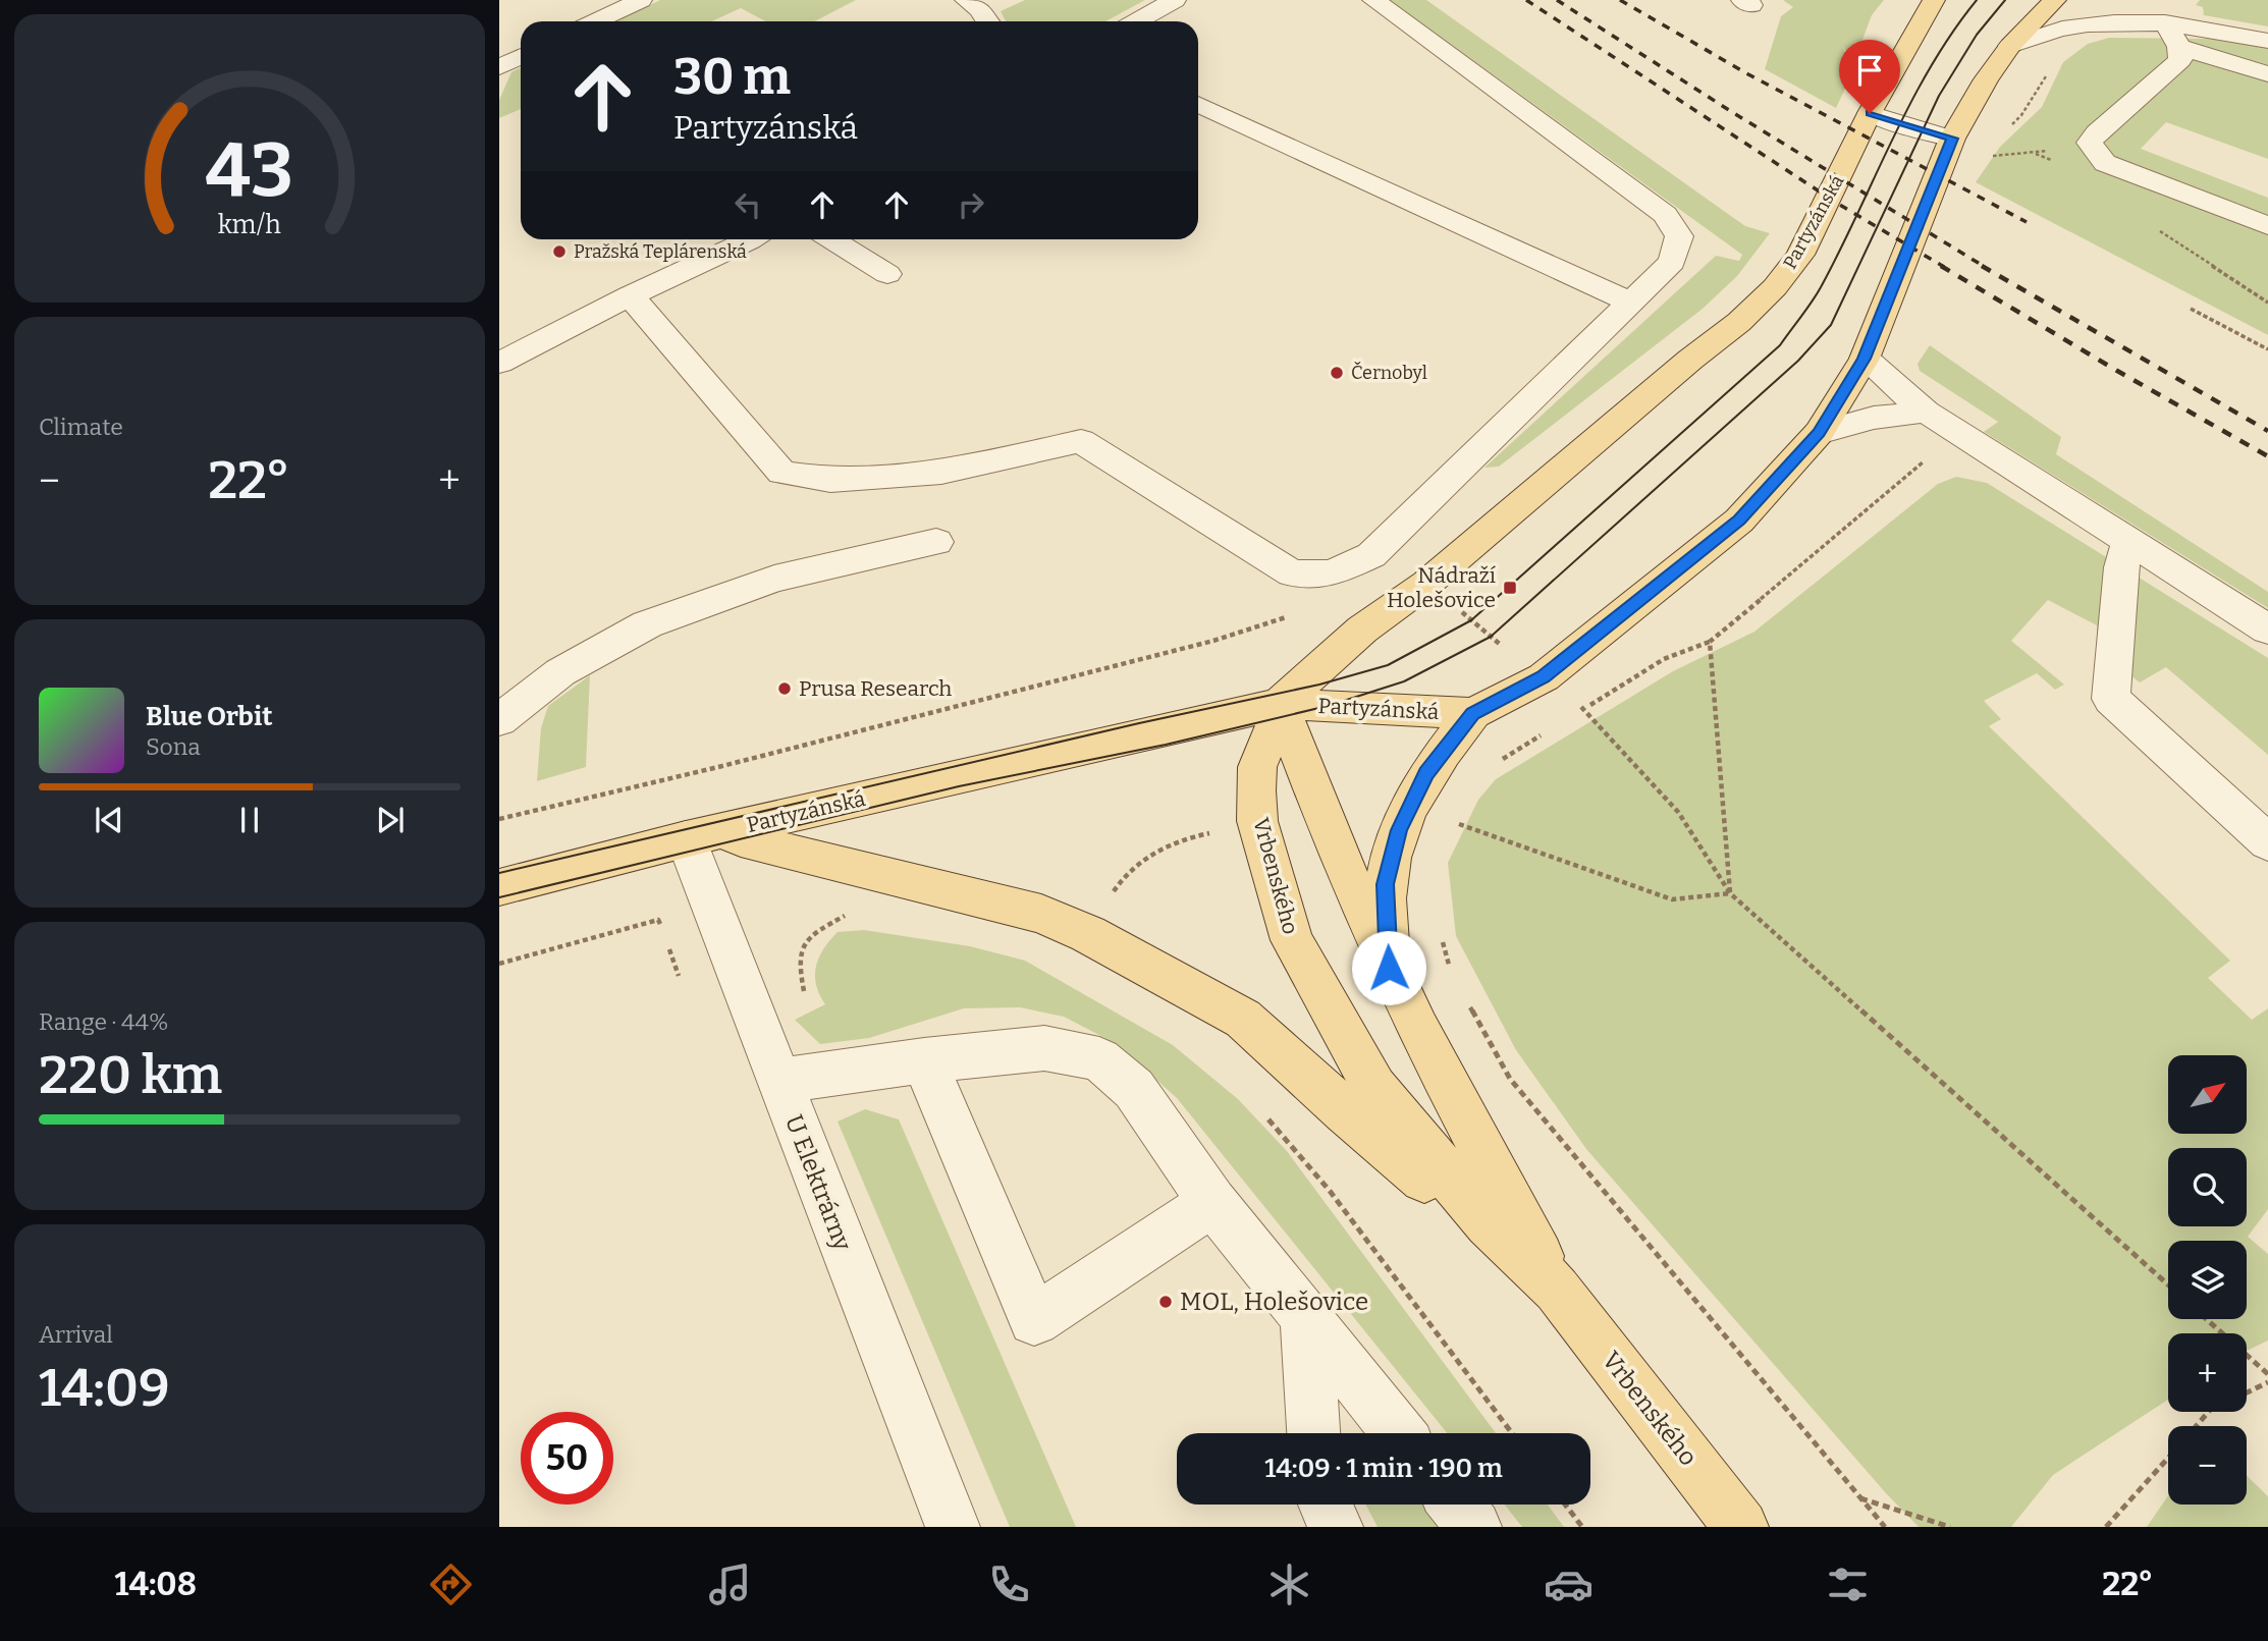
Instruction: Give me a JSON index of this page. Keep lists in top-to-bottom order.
{
  "streets": {
    "main road": ["Partyzánská", "Vrbenského"],
    "street": ["U Elektrárny"]
  },
  "crossings": [
    ["Partyzánská", "Vrbenského"],
    ["Partyzánská", "U Elektrárny"],
    ["Vrbenského", "U Elektrárny"]
  ],
  "places": {
    "other": [
      "Pražská Teplárenská",
      "Černobyl",
      "Prusa Research",
      "MOL, Holešovice"
    ],
    "transit": ["Nádraží Holešovice"]
  },
  "north": "top right",
  "page": {
    "turn": ["30 m", "Partyzánská"],
    "tile": [
      "Climate",
      ["Range · 44%", "220 km"],
      ["Arrival", "14:09"]
    ],
    "heat": ["−", "22°", "+"],
    "song": ["Blue Orbit", "Sona"],
    "map_buttons": ["+", "−"],
    "limit": "50",
    "trip": "14:09 · 1 min · 190 m",
    "tabs": ["14:08", "22°"],
    "gauge": ["43", "km/h"]
  }
}
